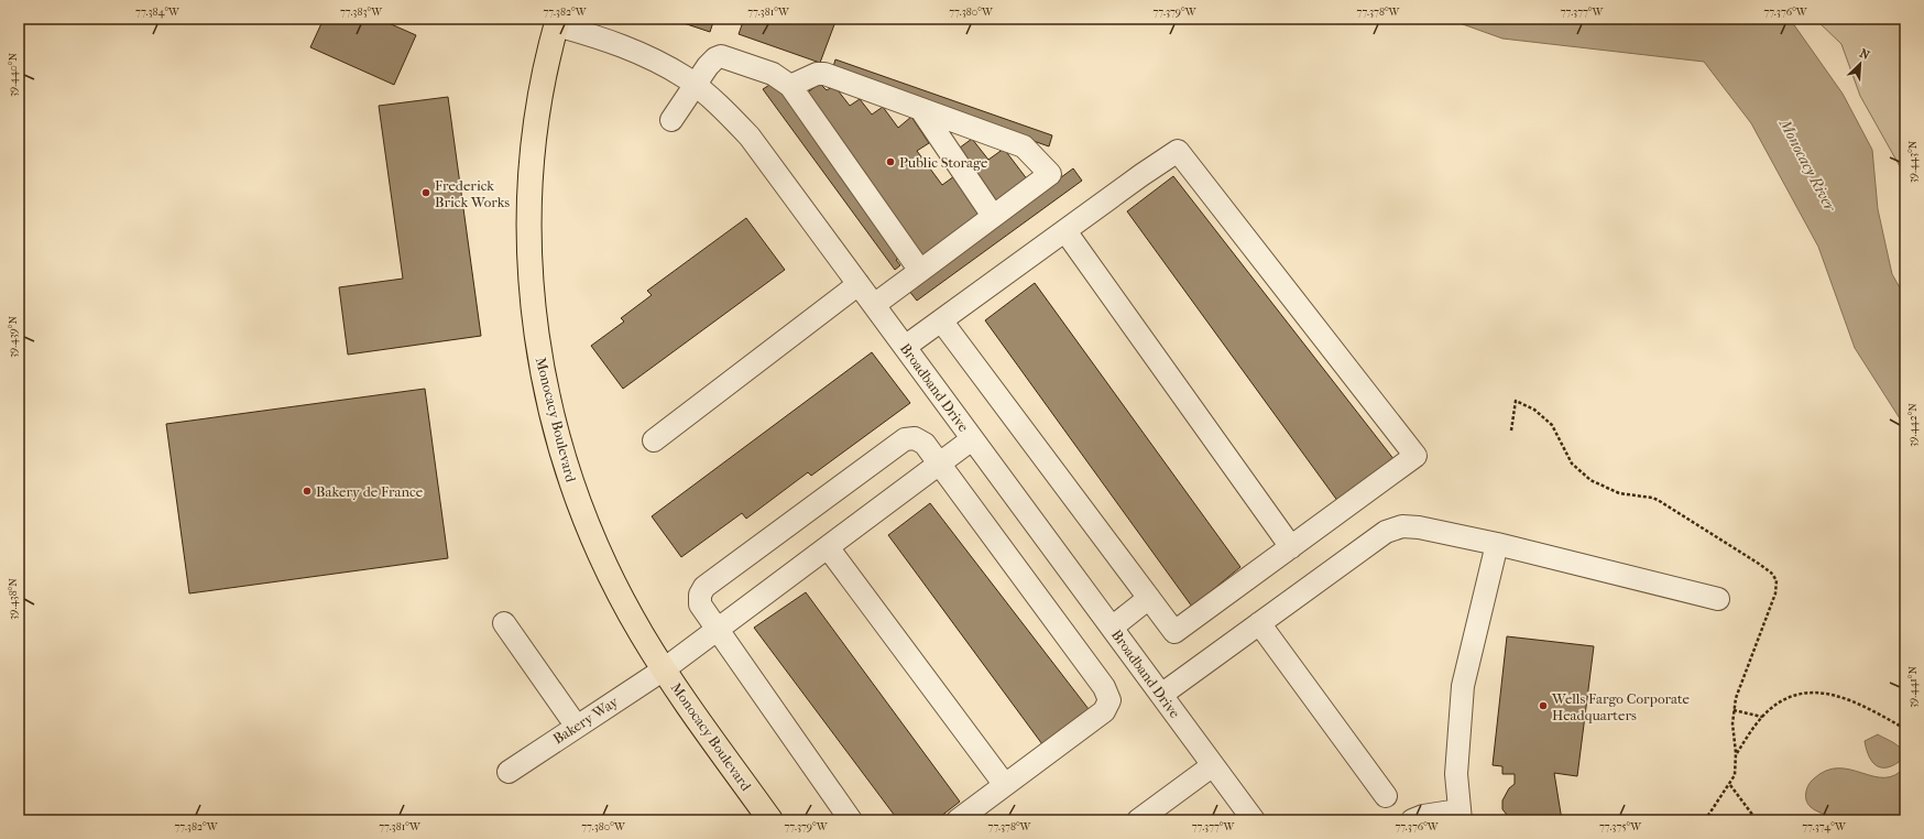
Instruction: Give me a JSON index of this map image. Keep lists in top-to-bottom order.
{
  "streets": {
    "main road": ["Monocacy Boulevard"],
    "street": ["Broadband Drive", "Bakery Way"]
  },
  "crossings": [
    ["Broadband Drive", "Monocacy Boulevard"],
    ["Broadband Drive", "Bakery Way"],
    ["Monocacy Boulevard", "Bakery Way"]
  ],
  "water": ["Monocacy River"],
  "places": [
    "Public Storage",
    "Frederick Brick Works",
    "Bakery de France",
    "Wells Fargo Corporate Headquarters"
  ],
  "north": "top right",
  "coordinates": [
    "77.384°W",
    "77.383°W",
    "77.382°W",
    "77.381°W",
    "77.380°W",
    "77.379°W",
    "77.378°W",
    "77.377°W",
    "77.376°W",
    "39.440°N",
    "39.443°N",
    "39.439°N",
    "39.442°N",
    "39.438°N",
    "39.441°N",
    "77.375°W",
    "77.374°W"
  ]
}
